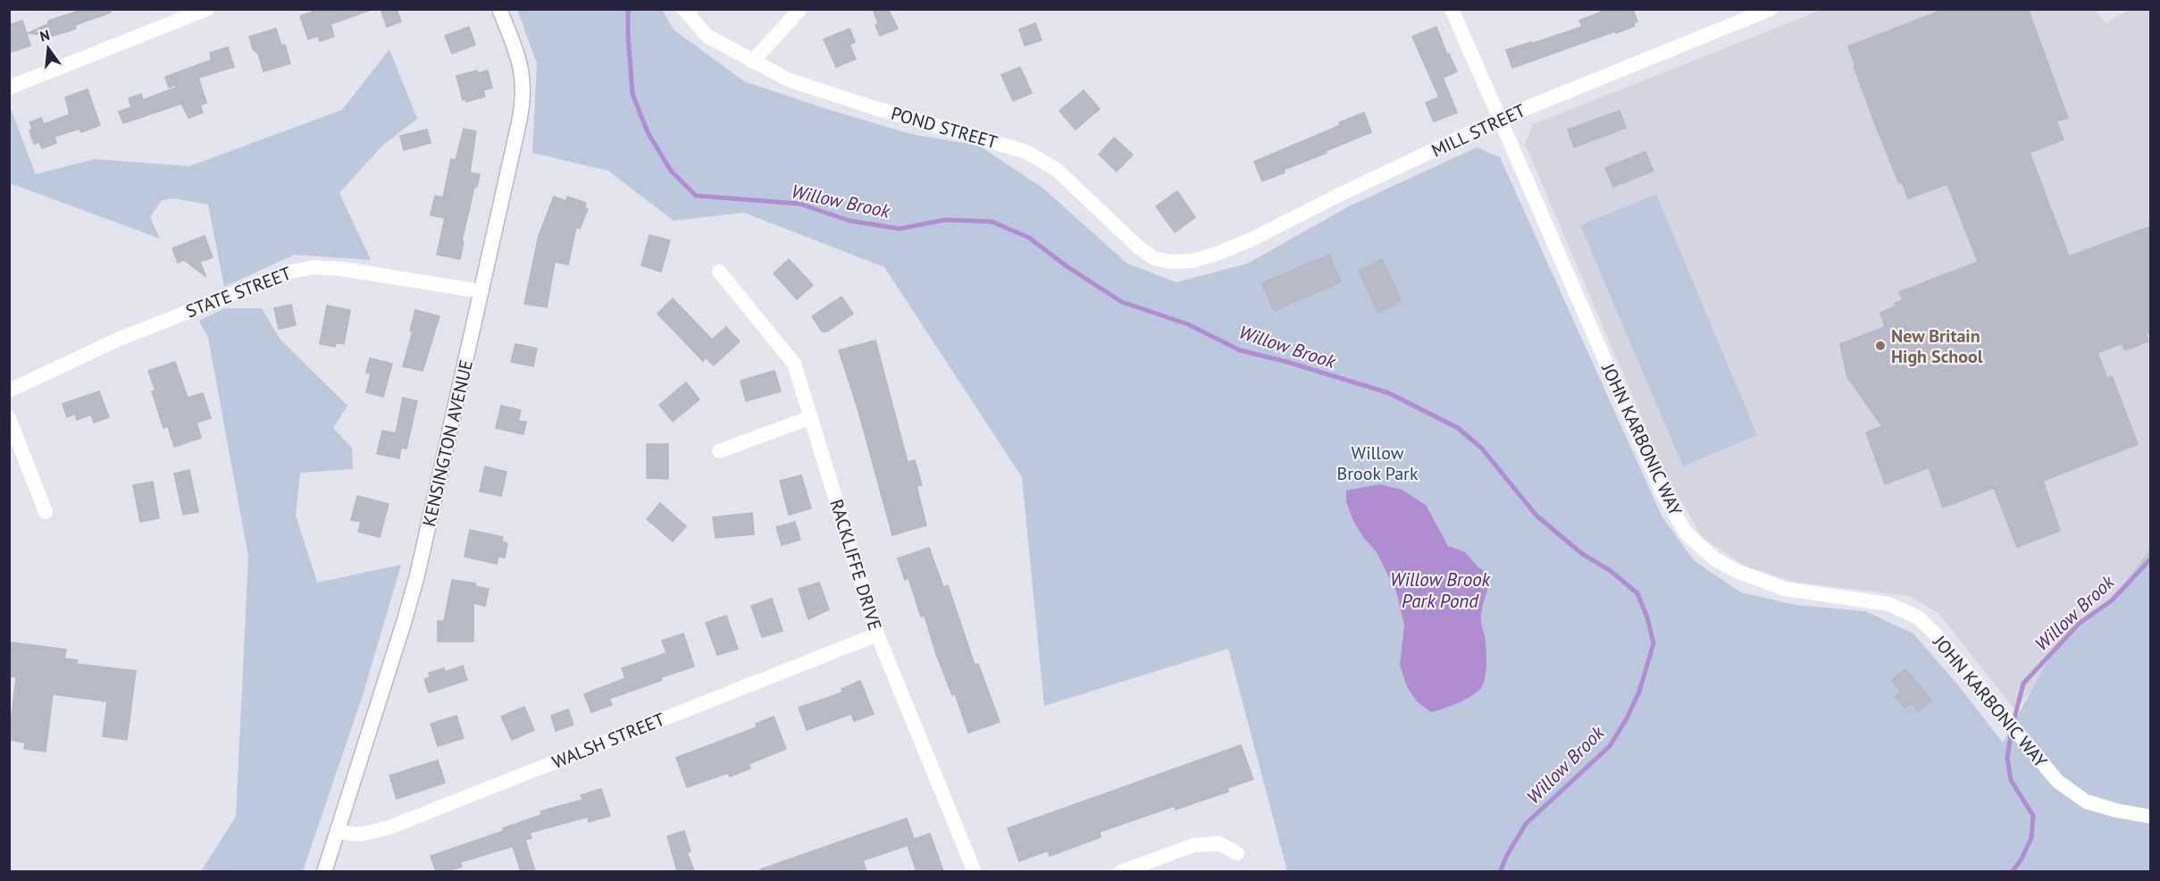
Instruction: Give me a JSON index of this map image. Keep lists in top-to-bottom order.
{
  "streets": {
    "street": [
      "POND STREET",
      "MILL STREET",
      "STATE STREET",
      "JOHN KARBONIC WAY",
      "KENSINGTON AVENUE",
      "RACKLIFFE DRIVE",
      "WALSH STREET"
    ]
  },
  "crossings": [
    ["POND STREET", "MILL STREET"],
    ["MILL STREET", "JOHN KARBONIC WAY"],
    ["STATE STREET", "KENSINGTON AVENUE"],
    ["KENSINGTON AVENUE", "WALSH STREET"],
    ["RACKLIFFE DRIVE", "WALSH STREET"]
  ],
  "water": ["Willow Brook", "Willow Brook Park Pond"],
  "parks": ["Willow Brook Park"],
  "places": ["New Britain High School"],
  "north": "top"
}
